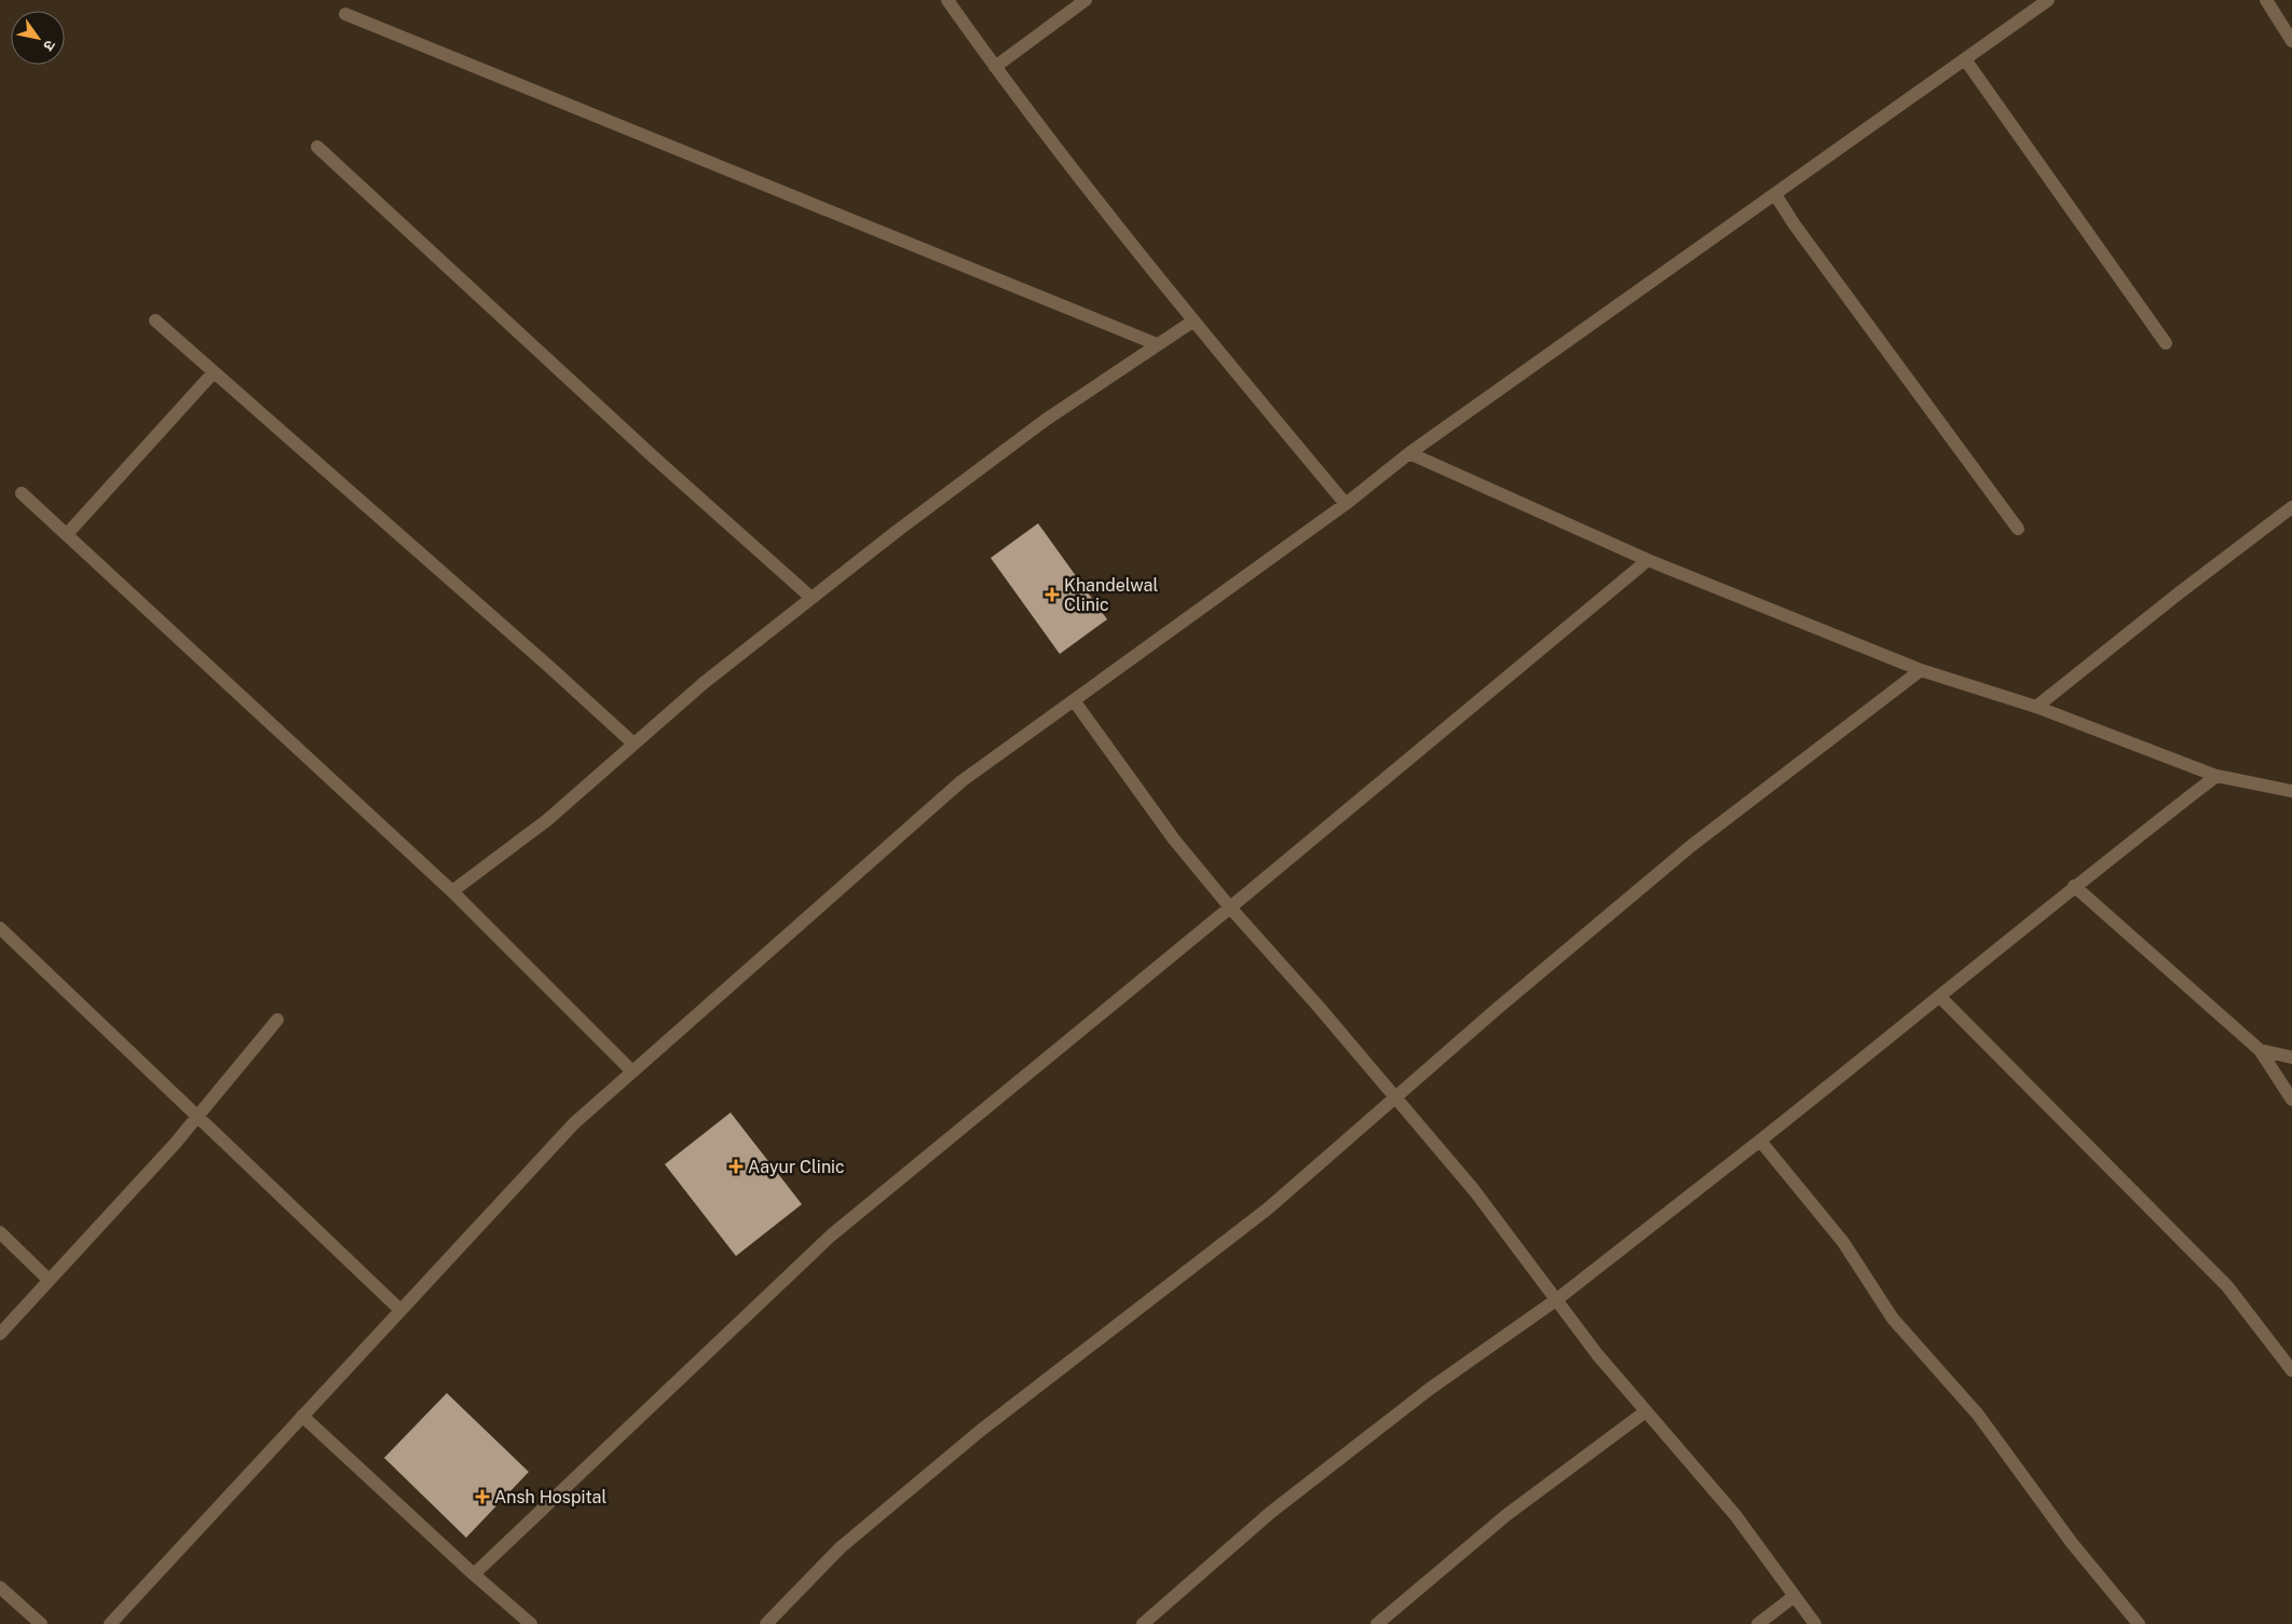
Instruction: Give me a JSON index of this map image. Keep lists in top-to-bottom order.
{
  "places": {
    "health": ["Khandelwal Clinic", "Aayur Clinic", "Ansh Hospital"]
  },
  "north": "bottom right"
}
